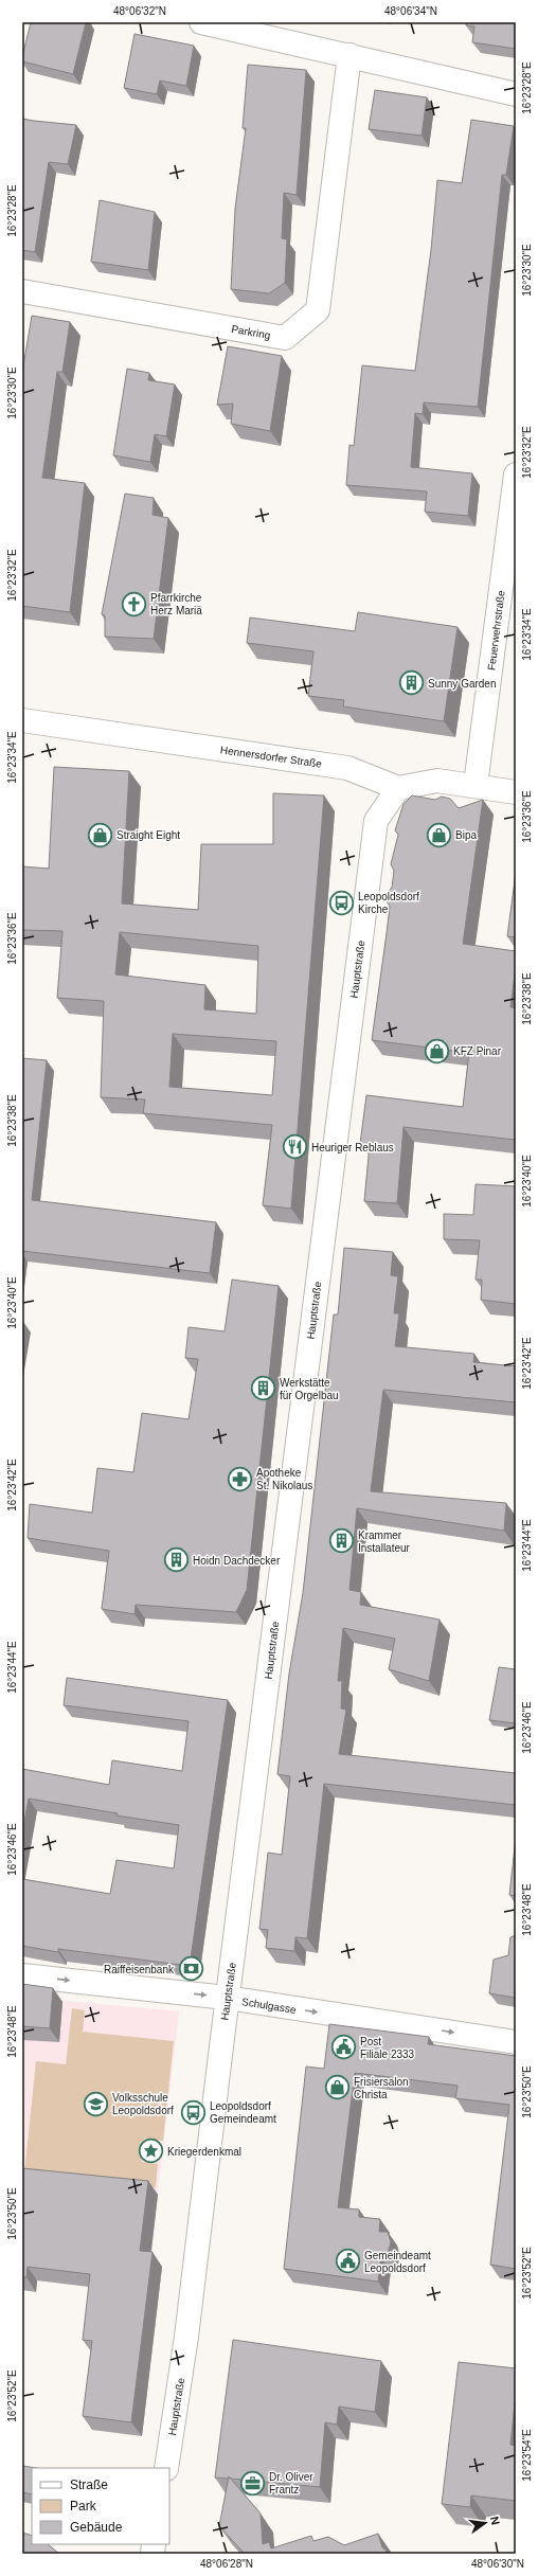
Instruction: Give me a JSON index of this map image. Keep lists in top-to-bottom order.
{
  "streets": {
    "street": [
      "Parkring",
      "Feuerwehrstraße",
      "Hennersdorfer Straße",
      "Hauptstraße",
      "Schulgasse"
    ]
  },
  "crossings": [
    ["Hennersdorfer Straße", "Hauptstraße"],
    ["Hauptstraße", "Schulgasse"]
  ],
  "one_way": ["Schulgasse"],
  "places": {
    "church": ["Pfarrkirche Herz Mariä"],
    "building": [
      "Sunny Garden",
      "Werkstätte für Orgelbau",
      "Krammer Installateur",
      "Hoidn Dachdecker"
    ],
    "shop": [
      "Straight Eight",
      "Bipa",
      "KFZ Pinar",
      "Frisiersalon Christa"
    ],
    "bus stop": ["Leopoldsdorf Kirche", "Leopoldsdorf Gemeindeamt"],
    "restaurant": ["Heuriger Reblaus"],
    "pharmacy": ["Apotheke St. Nikolaus"],
    "bank": ["Raiffeisenbank"],
    "public building": ["Post Filiale 2333", "Gemeindeamt Leopoldsdorf"],
    "school or university": ["Volksschule Leopoldsdorf"],
    "place": ["Kriegerdenkmal"],
    "office": ["Dr. Oliver Frantz"]
  },
  "legend": ["Straße", "Park", "Gebäude"],
  "north": "right",
  "coordinates": [
    "48°06'32\"N",
    "48°06'34\"N",
    "16°23'28\"E",
    "16°23'30\"E",
    "16°23'32\"E",
    "16°23'34\"E",
    "16°23'36\"E",
    "16°23'38\"E",
    "16°23'40\"E",
    "16°23'42\"E",
    "16°23'44\"E",
    "16°23'46\"E",
    "16°23'48\"E",
    "16°23'50\"E",
    "16°23'52\"E",
    "16°23'54\"E",
    "48°06'28\"N",
    "48°06'30\"N"
  ]
}
